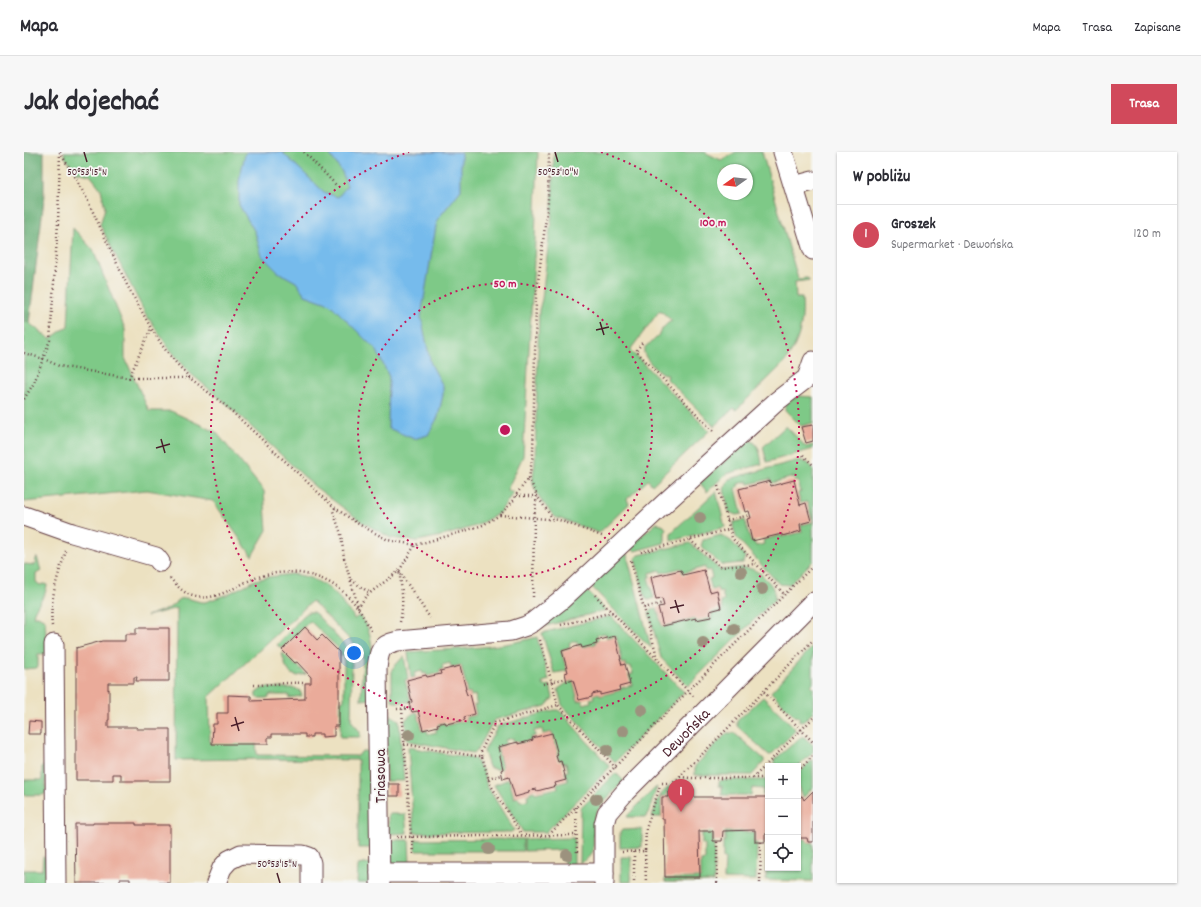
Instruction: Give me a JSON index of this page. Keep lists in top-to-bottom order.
{
  "streets": {
    "street": ["Dewońska", "Triasowa"]
  },
  "north": "left",
  "page": {
    "header": "Mapa",
    "nav": ["Mapa", "Trasa", "Zapisane"],
    "title": "Jak dojechać",
    "buttons": "Trasa",
    "heading": "W pobliżu",
    "list": [
      {
        "mark": "1",
        "name": "Groszek",
        "note": "Supermarket · Dewońska",
        "value": "120 m"
      }
    ],
    "map_buttons": ["+", "−"],
    "pins": "1"
  },
  "coordinates": ["50°53'15\"N", "50°53'10\"N"],
  "rings": ["100 m", "50 m"]
}
